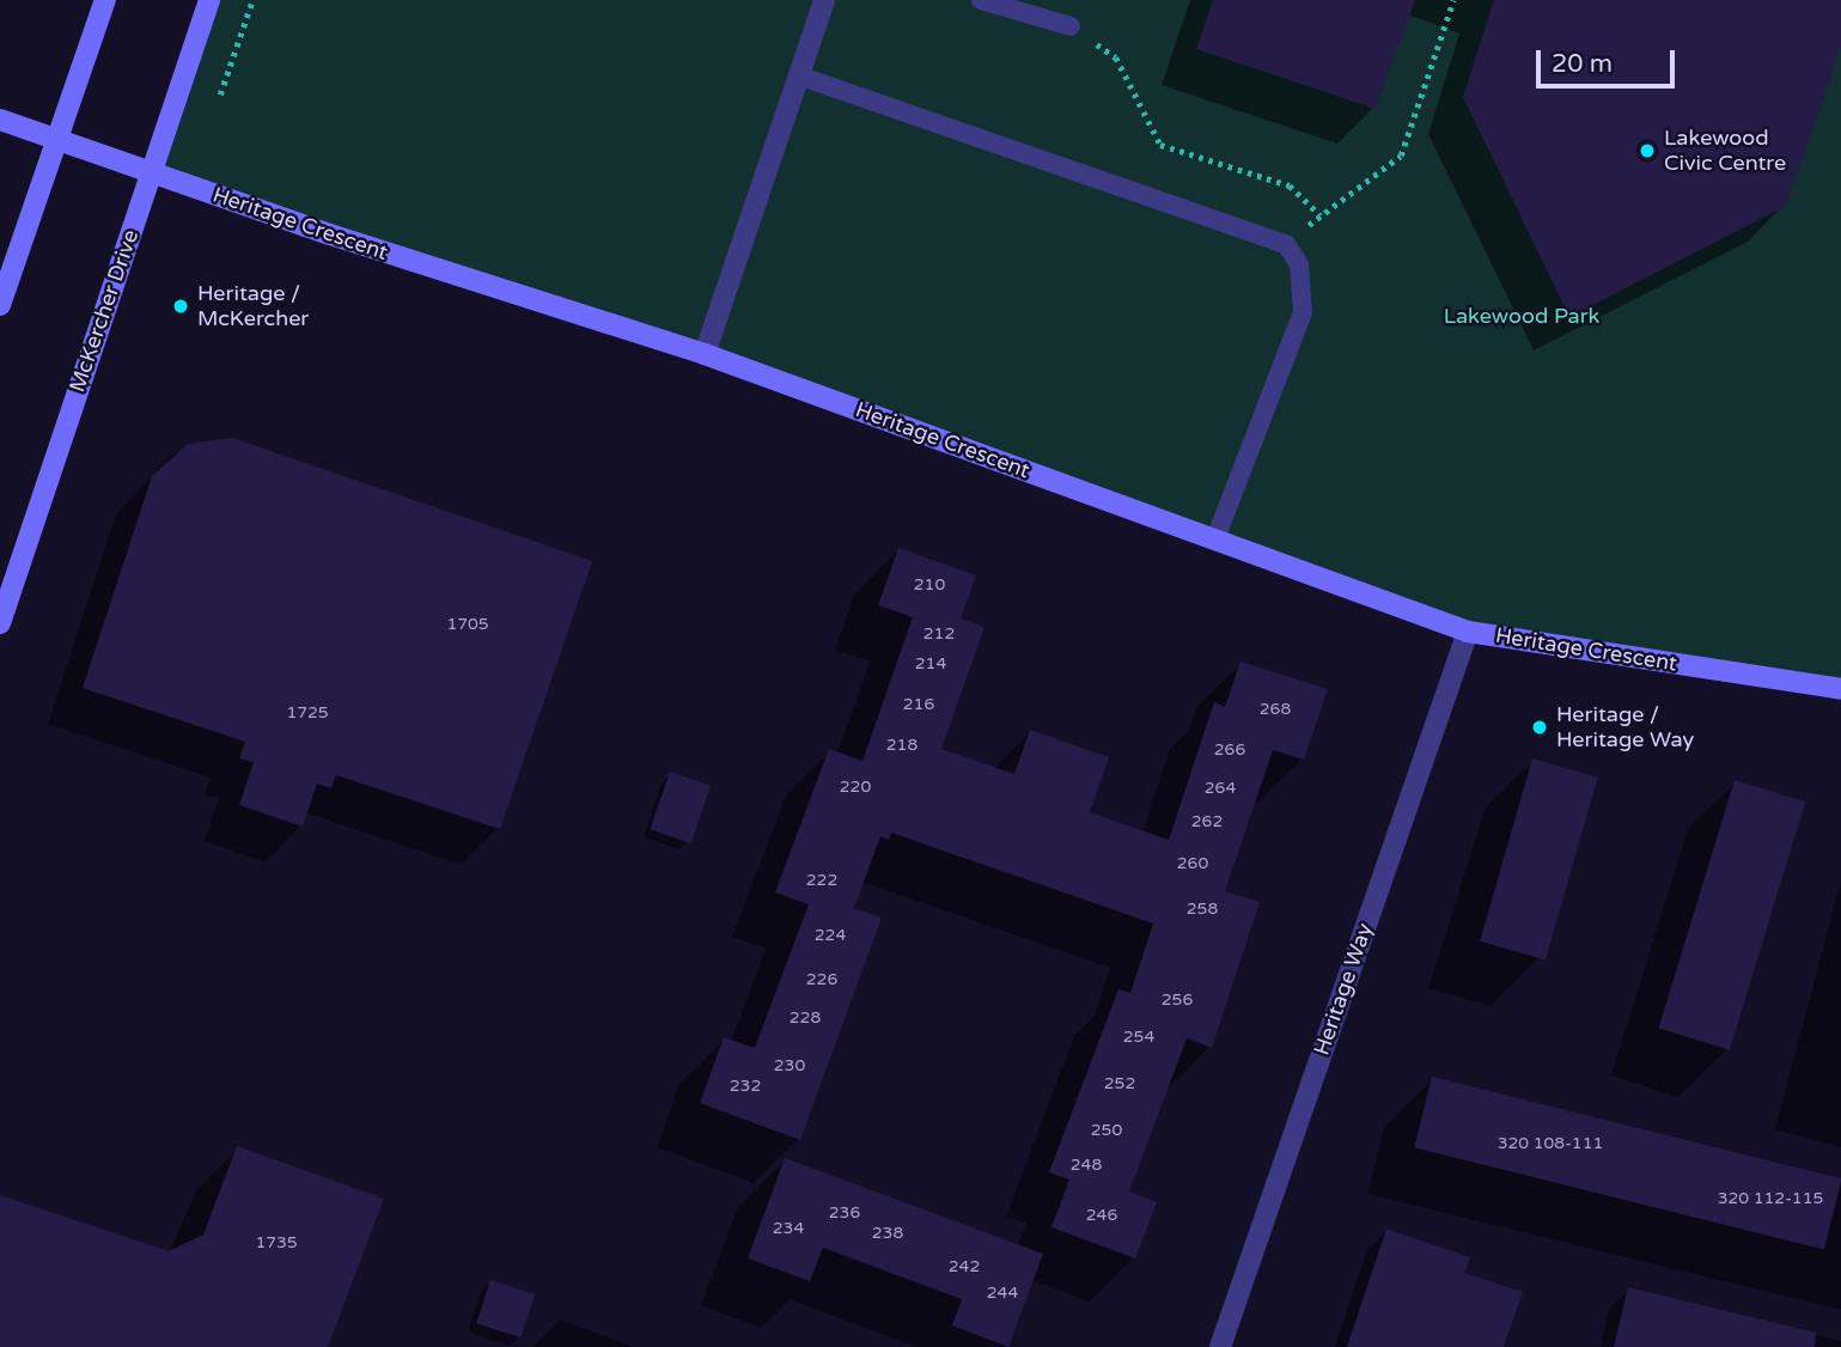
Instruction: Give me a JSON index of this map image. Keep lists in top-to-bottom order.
{
  "streets": {
    "street": ["Heritage Crescent", "McKercher Drive", "Heritage Way"]
  },
  "crossings": [
    ["Heritage Crescent", "McKercher Drive"],
    ["Heritage Crescent", "Heritage Way"]
  ],
  "parks": ["Lakewood Park"],
  "places": ["Lakewood Civic Centre", "Heritage / McKercher", "Heritage / Heritage Way"],
  "house_numbers": [
    "210",
    "1705",
    "212",
    "214",
    "216",
    "268",
    "1725",
    "218",
    "266",
    "220",
    "264",
    "262",
    "260",
    "222",
    "258",
    "224",
    "226",
    "256",
    "228",
    "254",
    "230",
    "252",
    "232",
    "250",
    "320 108-111",
    "248",
    "320 112-115",
    "236",
    "246",
    "234",
    "238",
    "1735",
    "242",
    "244"
  ],
  "scale_bar": "20 m"
}
